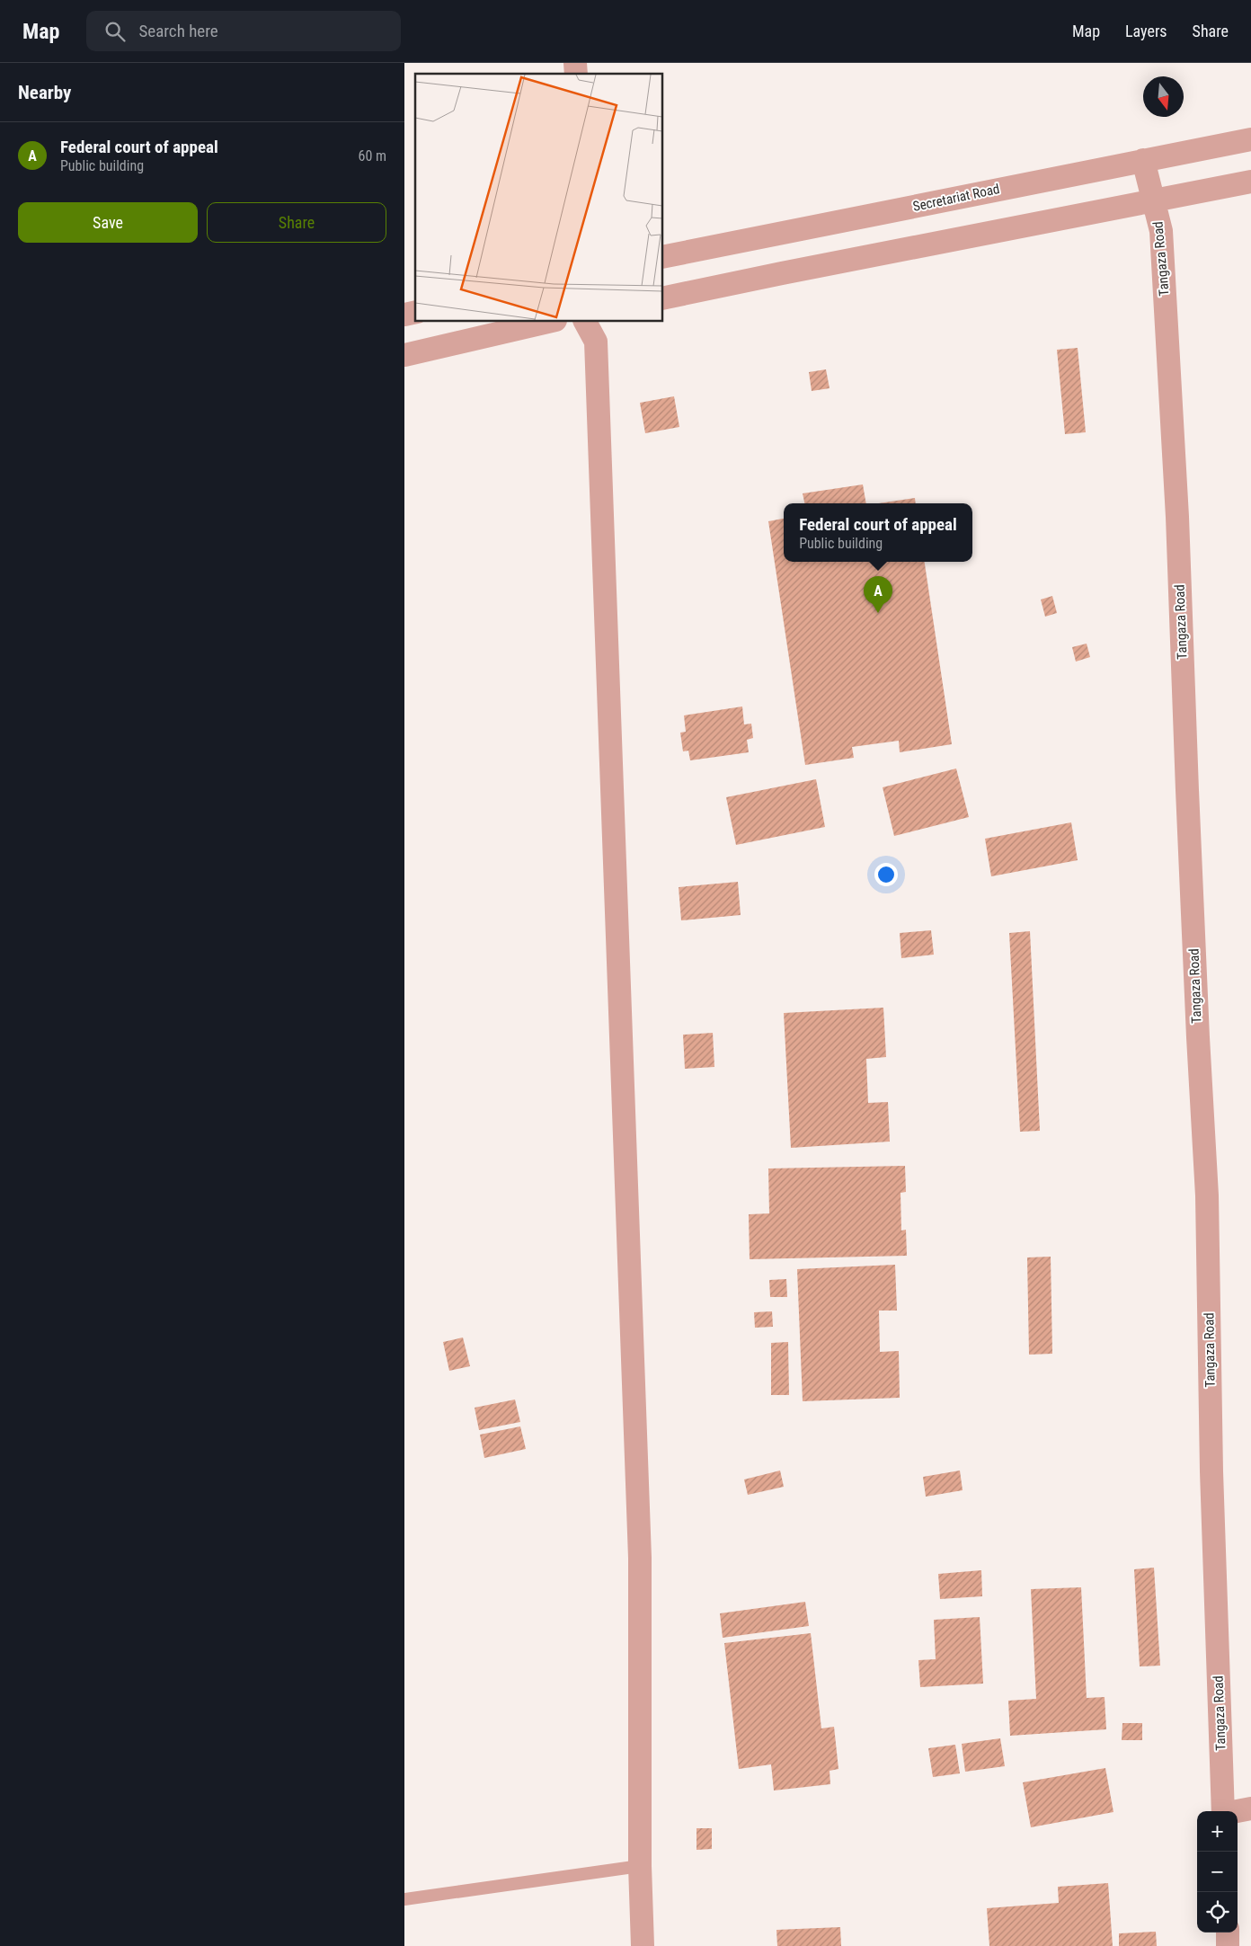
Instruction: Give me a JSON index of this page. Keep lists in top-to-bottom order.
{
  "streets": {
    "street": ["Secretariat Road", "Tangaza Road"]
  },
  "crossings": [
    ["Secretariat Road", "Tangaza Road"]
  ],
  "north": "bottom",
  "page": {
    "header": "Map",
    "search": "Search here",
    "nav": ["Map", "Layers", "Share"],
    "heading": "Nearby",
    "list": [
      {
        "mark": "A",
        "name": "Federal court of appeal",
        "note": "Public building",
        "value": "60 m"
      }
    ],
    "buttons": ["Save", "Share"],
    "popup": ["Federal court of appeal", "Public building"],
    "pins": "A",
    "map_buttons": ["+", "−"]
  }
}
